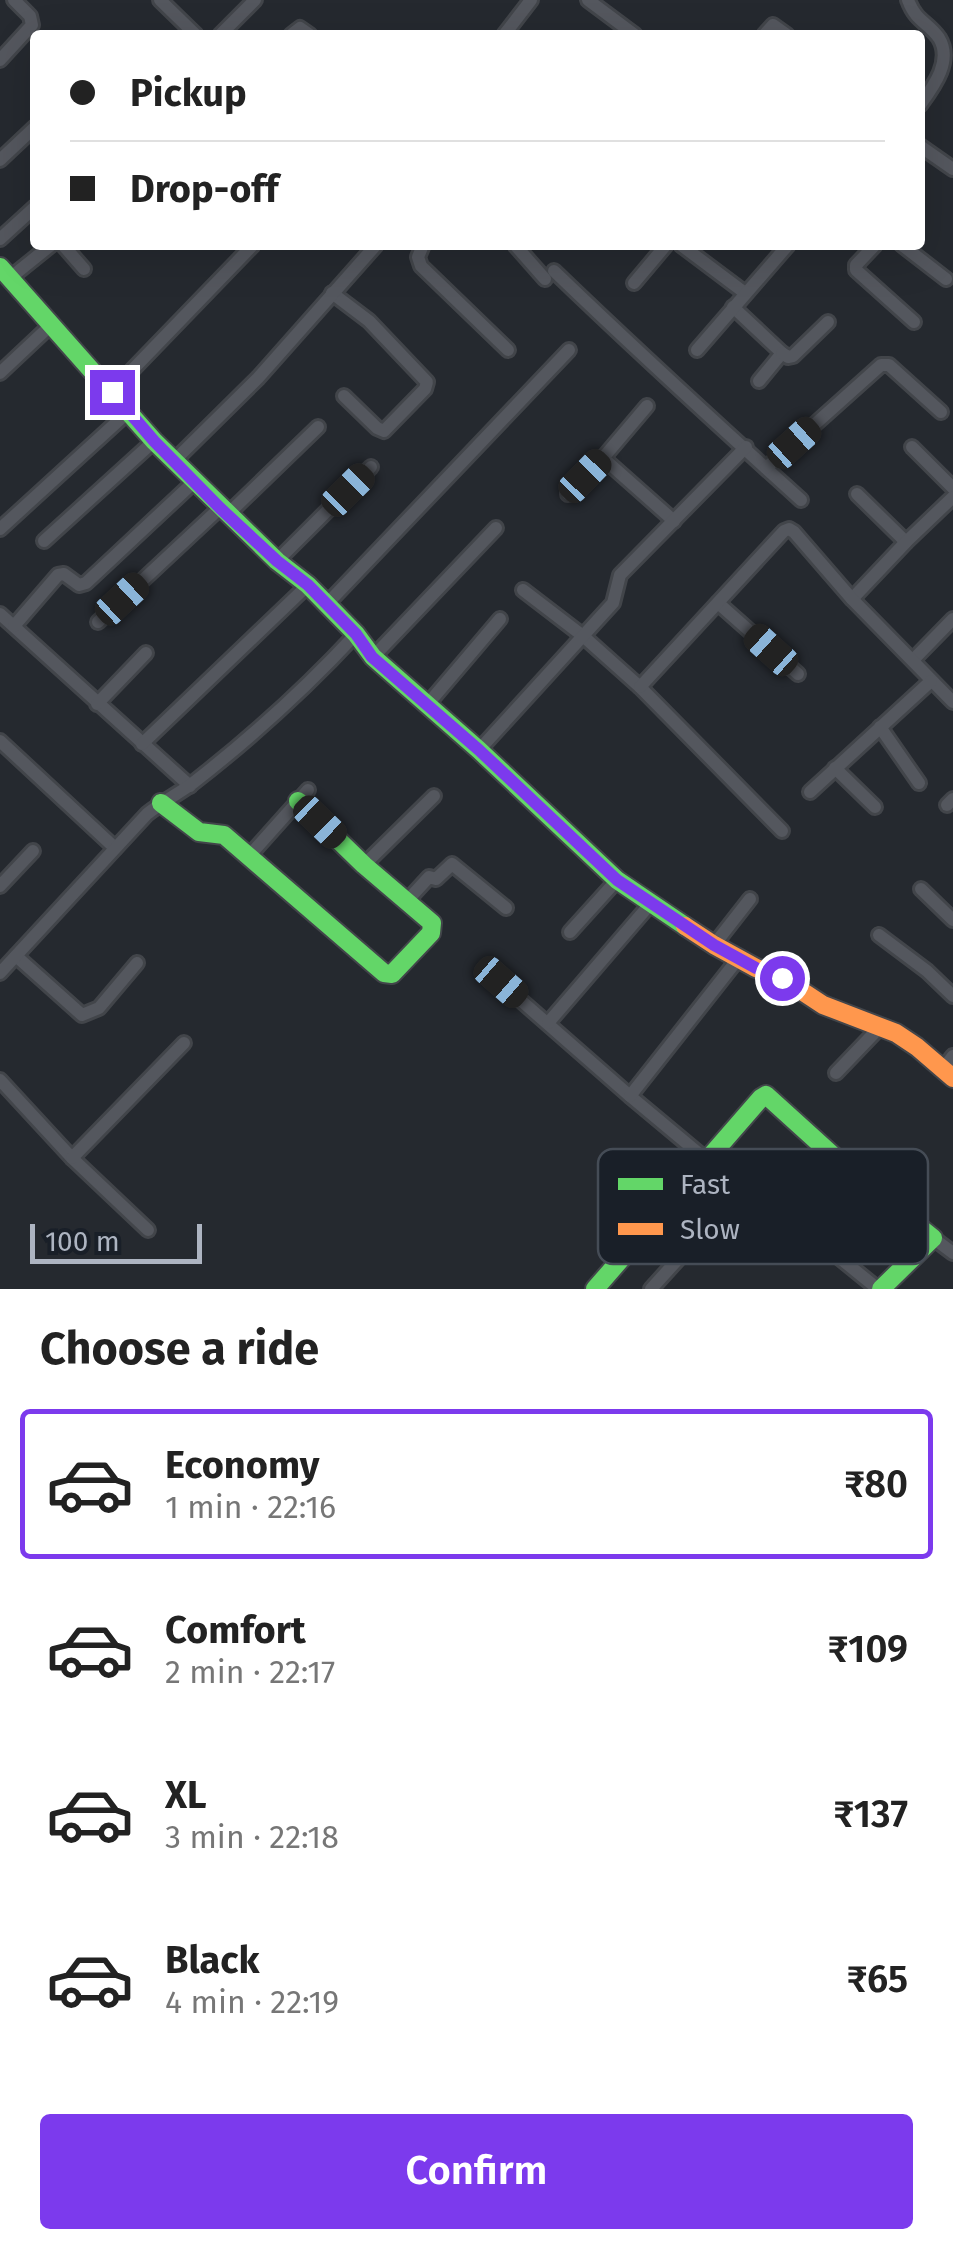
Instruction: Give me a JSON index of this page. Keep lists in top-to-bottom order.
{
  "legend": ["Fast", "Slow"],
  "scale_bar": "100 m",
  "page": {
    "banner": ["Pickup", "Drop-off"],
    "scale": "100 m",
    "heading": "Choose a ride",
    "list": [
      {
        "name": "Economy",
        "note": "1 min · 22:16",
        "value": "₹80"
      },
      {
        "name": "Comfort",
        "note": "2 min · 22:17",
        "value": "₹109"
      },
      {
        "name": "XL",
        "note": "3 min · 22:18",
        "value": "₹137"
      },
      {
        "name": "Black",
        "note": "4 min · 22:19",
        "value": "₹65"
      }
    ],
    "buttons": "Confirm"
  }
}
